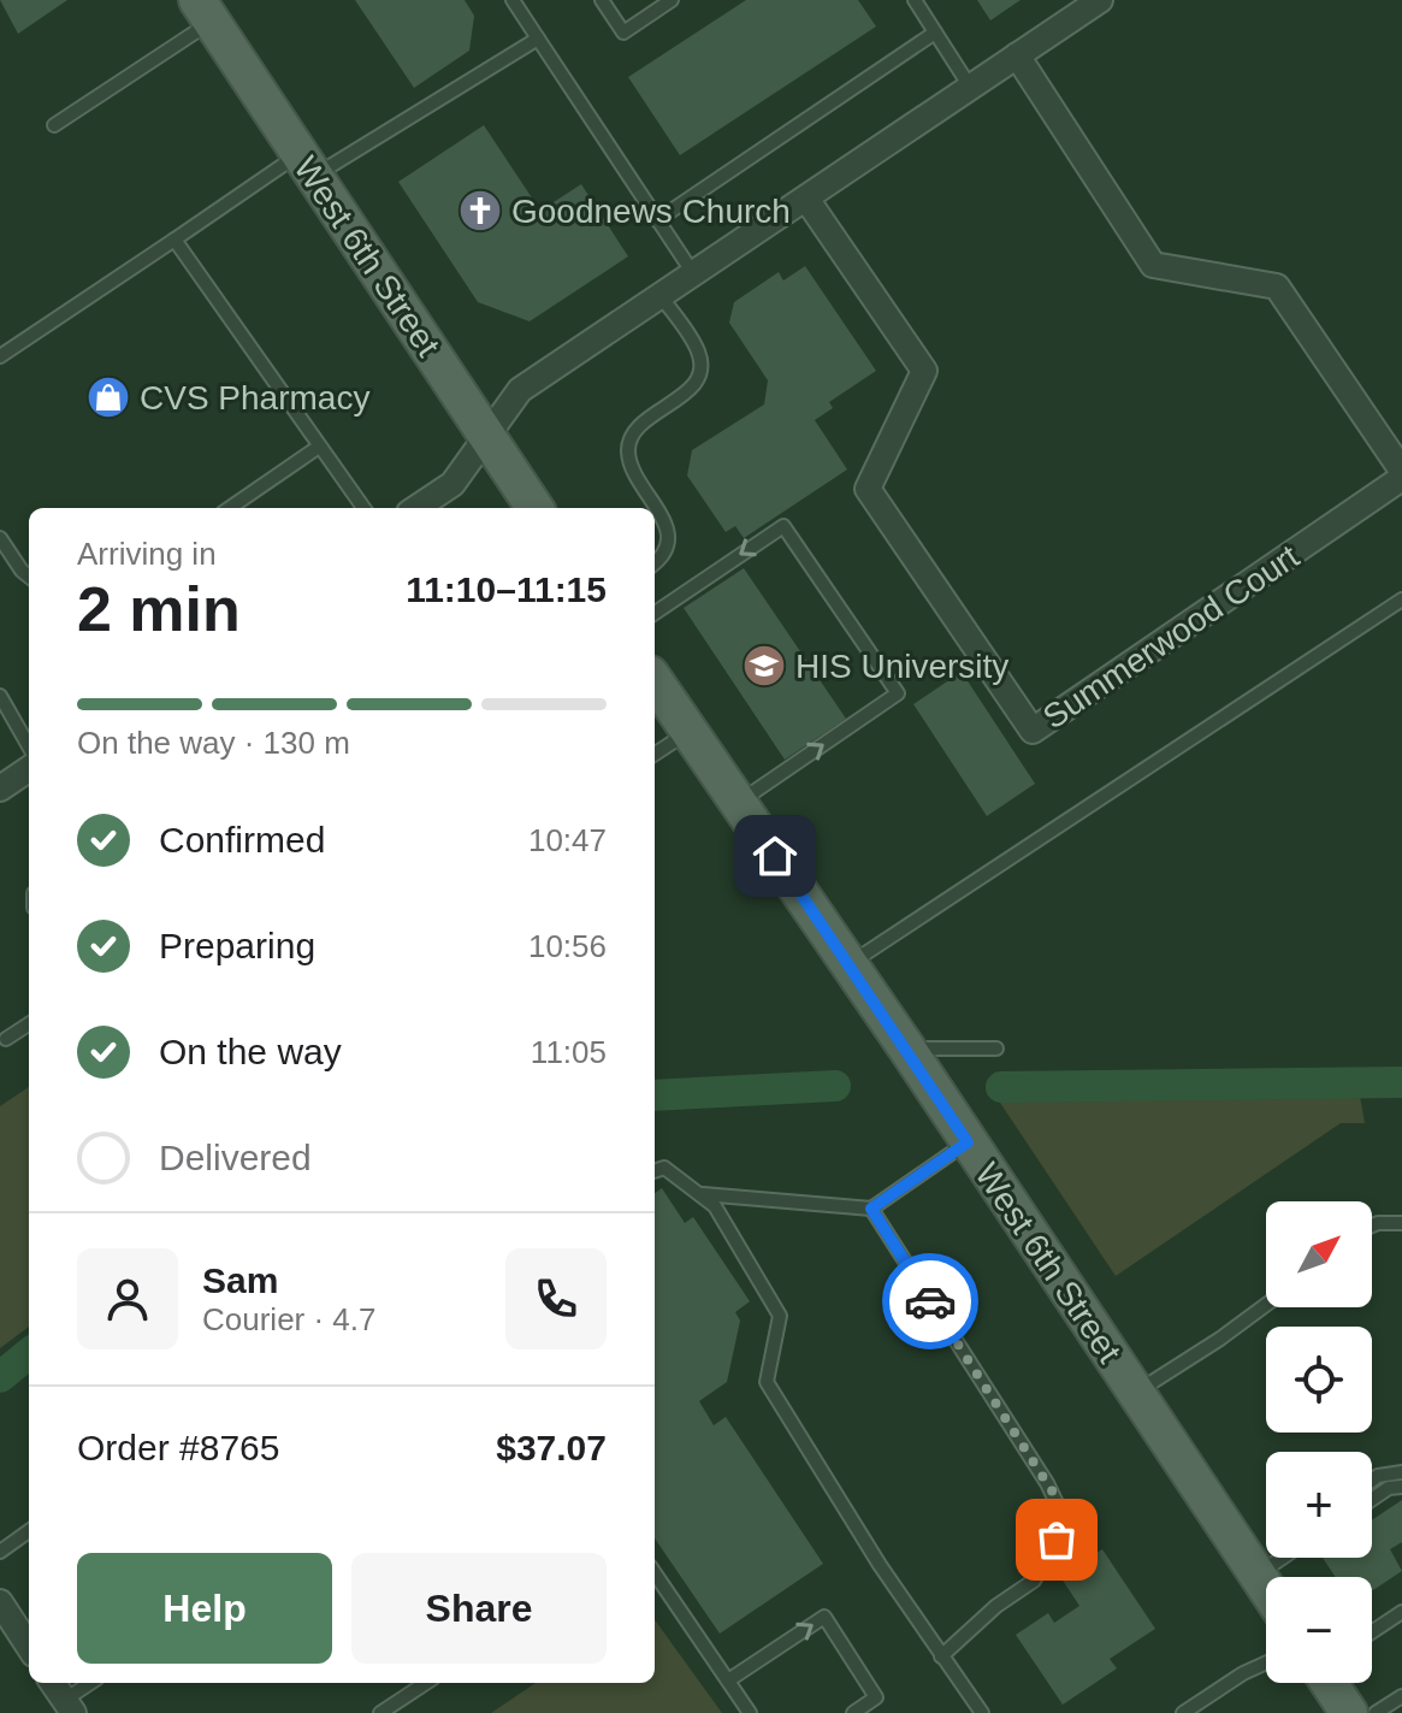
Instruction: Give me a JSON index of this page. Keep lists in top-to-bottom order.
{
  "streets": {
    "main road": ["West 6th Street"],
    "street": ["Summerwood Court"]
  },
  "places": {
    "church": ["Goodnews Church"],
    "shop": ["CVS Pharmacy"],
    "school or university": ["HIS University"]
  },
  "north": "top right",
  "page": {
    "heading": ["2 min", "Arriving in", "11:10–11:15"],
    "panel": [
      "Sam",
      "Courier · 4.7",
      "Order #8765",
      "$37.07"
    ],
    "bar": "On the way · 130 m",
    "list": [
      ["Confirmed", "10:47"],
      ["Preparing", "10:56"],
      ["On the way", "11:05"],
      "Delivered"
    ],
    "map_buttons": ["+", "−"],
    "buttons": ["Help", "Share"]
  }
}
